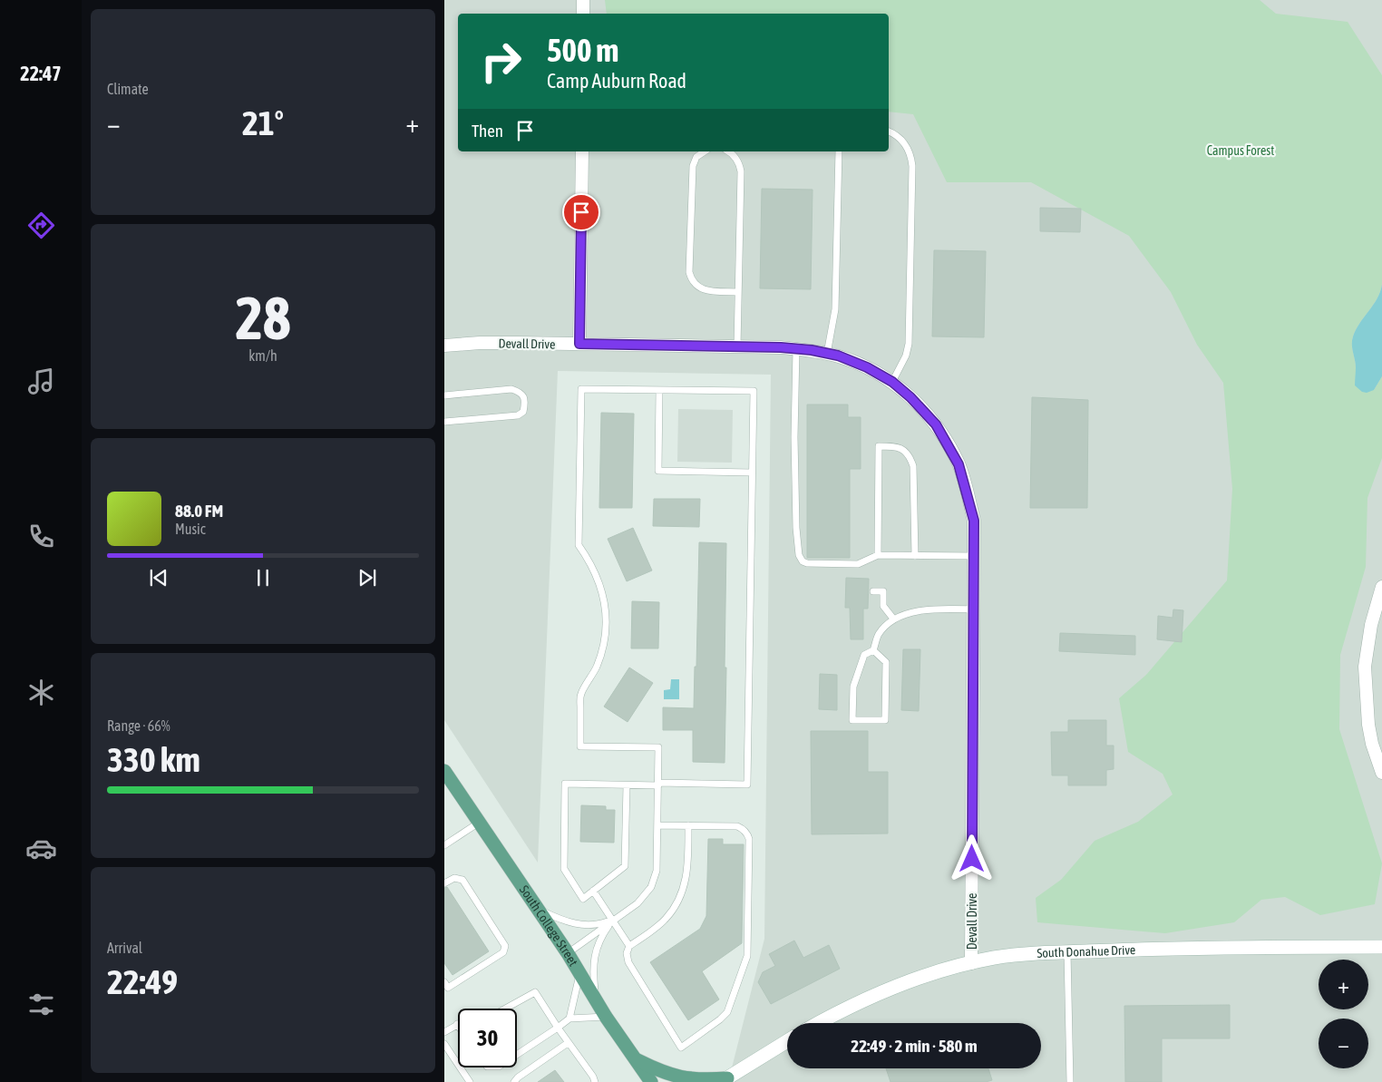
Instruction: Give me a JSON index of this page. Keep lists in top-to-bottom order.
{
  "streets": {
    "main road": ["South College Street"],
    "street": ["Devall Drive", "South Donahue Drive"]
  },
  "crossings": [
    ["Devall Drive", "South Donahue Drive"]
  ],
  "parks": ["Campus Forest"],
  "page": {
    "tabs": "22:47",
    "tile": [
      "Climate",
      ["28", "km/h"],
      ["Range · 66%", "330 km"],
      ["Arrival", "22:49"]
    ],
    "turn": ["500 m", "Camp Auburn Road"],
    "heat": ["−", "21°", "+"],
    "then": "Then",
    "song": ["88.0 FM", "Music"],
    "map_buttons": ["+", "−"],
    "limit": "30",
    "trip": "22:49 · 2 min · 580 m"
  }
}
